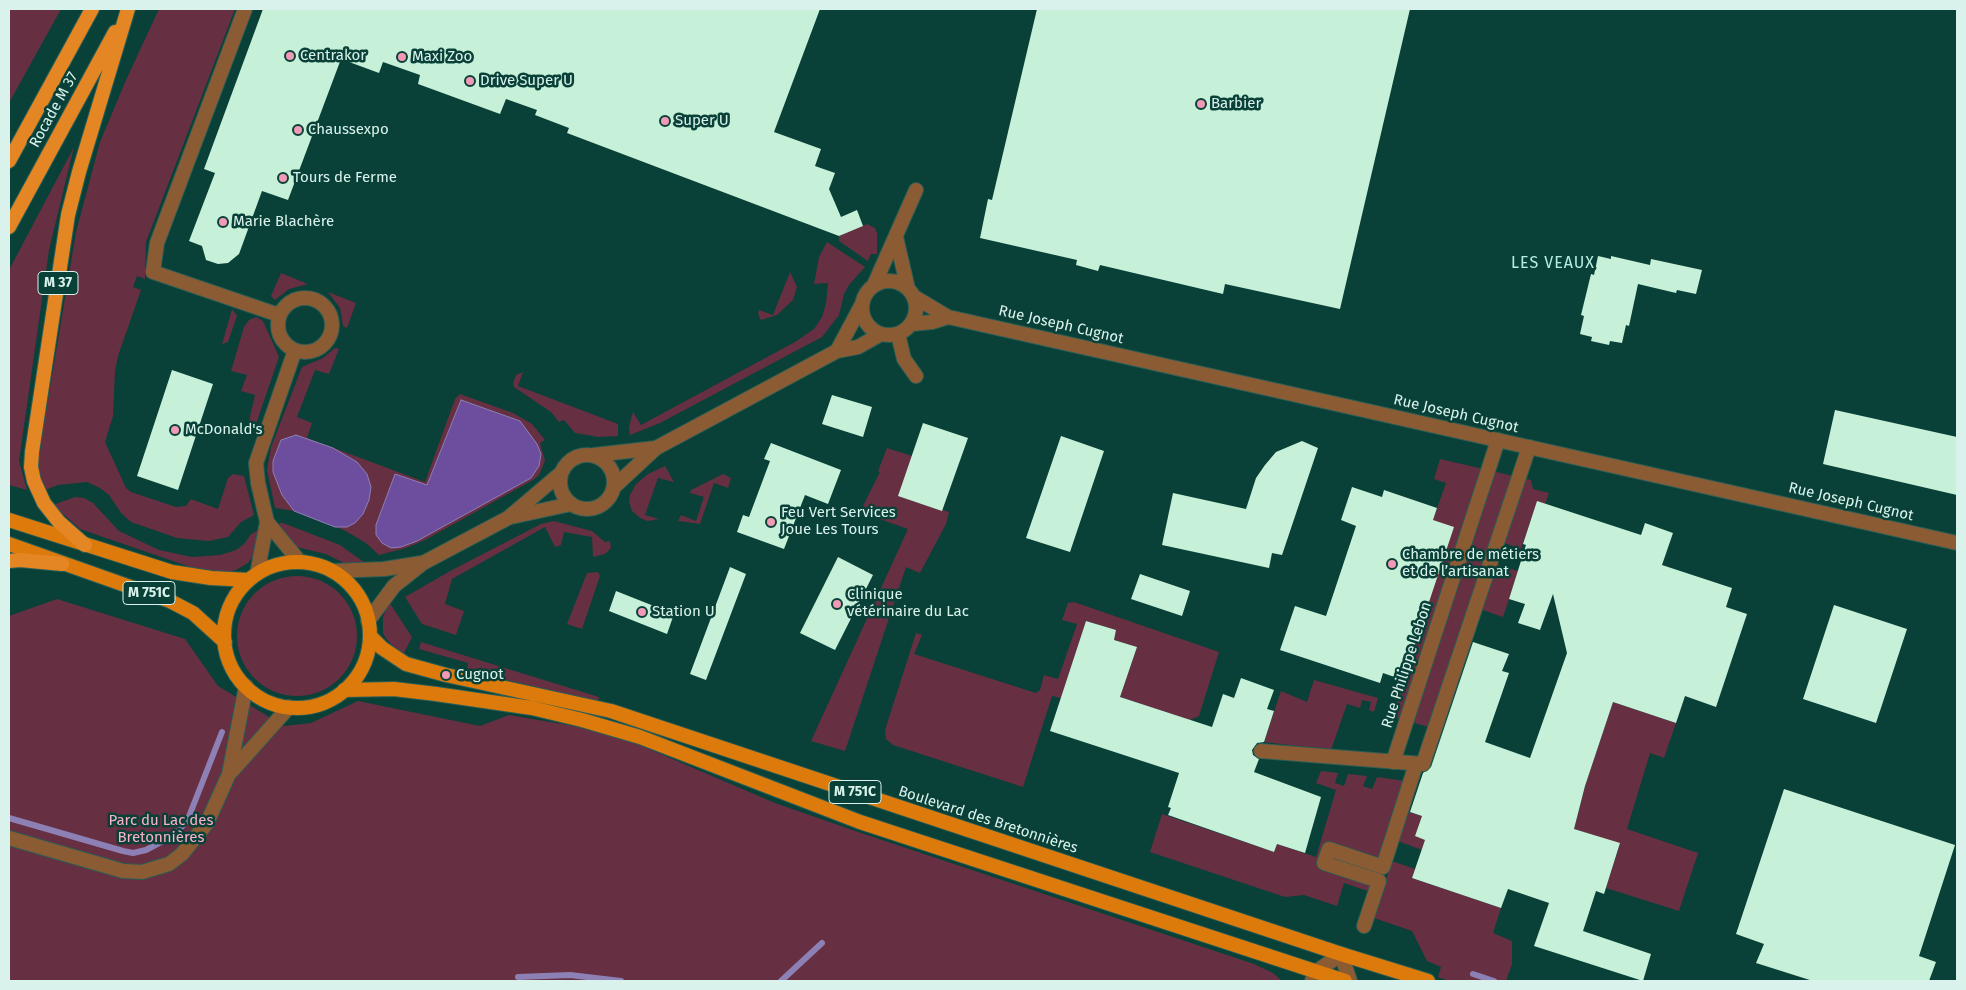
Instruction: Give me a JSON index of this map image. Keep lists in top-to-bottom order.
{
  "streets": {
    "highway": ["Rocade M 37", "M 37"],
    "main road": ["M 751C", "Boulevard des Bretonnières"],
    "street": ["Rue Joseph Cugnot", "Rue Philippe Lebon"]
  },
  "crossings": [
    ["Rocade M 37", "M 37"],
    ["M 37", "M 751C"],
    ["Rue Joseph Cugnot", "Rue Philippe Lebon"],
    ["M 751C", "Boulevard des Bretonnières"]
  ],
  "districts": ["LES VEAUX"],
  "parks": ["Parc du Lac des Bretonnières"],
  "places": [
    "Centrakor",
    "Maxi Zoo",
    "Drive Super U",
    "Barbier",
    "Super U",
    "Chaussexpo",
    "Tours de Ferme",
    "Marie Blachère",
    "McDonald's",
    "Feu Vert Services Joue Les Tours",
    "Chambre de métiers et de l’artisanat",
    "Clinique vétérinaire du Lac",
    "Station U",
    "Cugnot"
  ]
}
